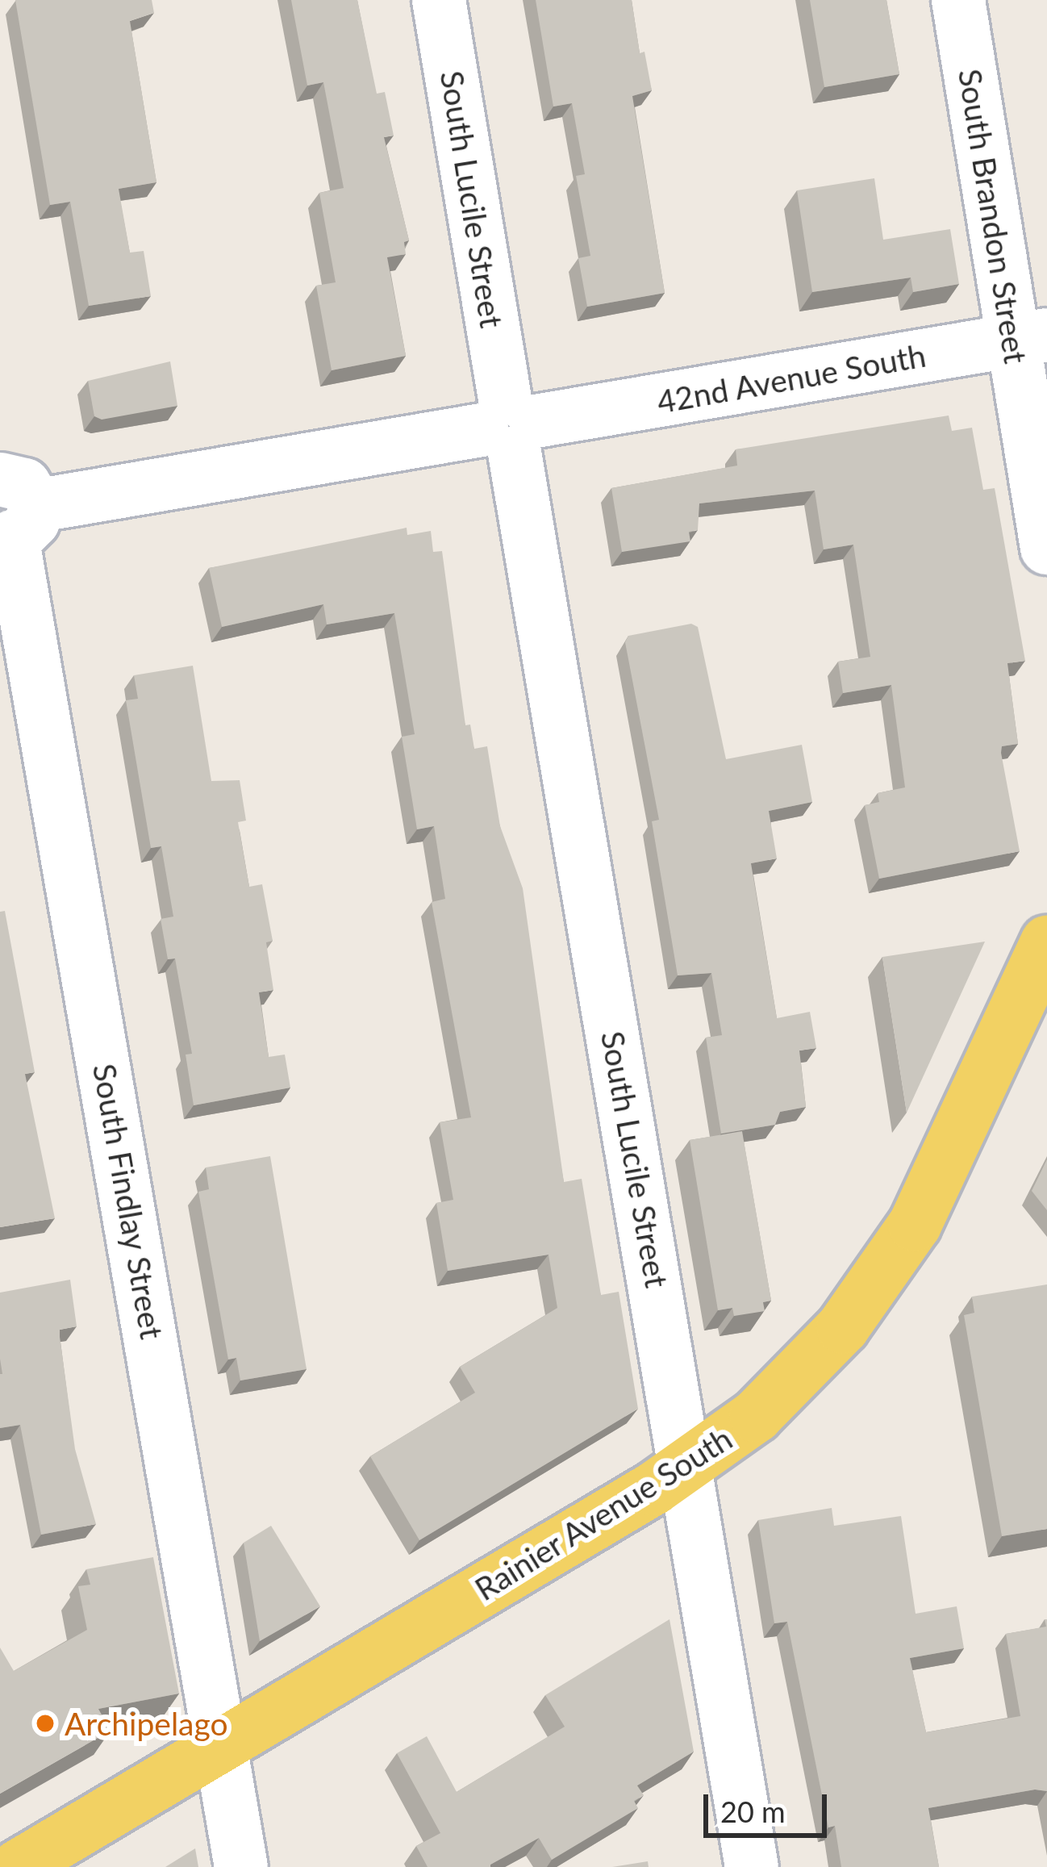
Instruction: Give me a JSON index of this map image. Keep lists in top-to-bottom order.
{
  "streets": {
    "main road": ["Rainier Avenue South"],
    "street": [
      "South Lucile Street",
      "South Brandon Street",
      "42nd Avenue South",
      "South Findlay Street"
    ]
  },
  "crossings": [
    ["South Lucile Street", "42nd Avenue South"],
    ["South Lucile Street", "Rainier Avenue South"],
    ["South Brandon Street", "42nd Avenue South"],
    ["42nd Avenue South", "South Findlay Street"],
    ["South Findlay Street", "Rainier Avenue South"]
  ],
  "places": ["Archipelago"],
  "scale_bar": "20 m"
}
